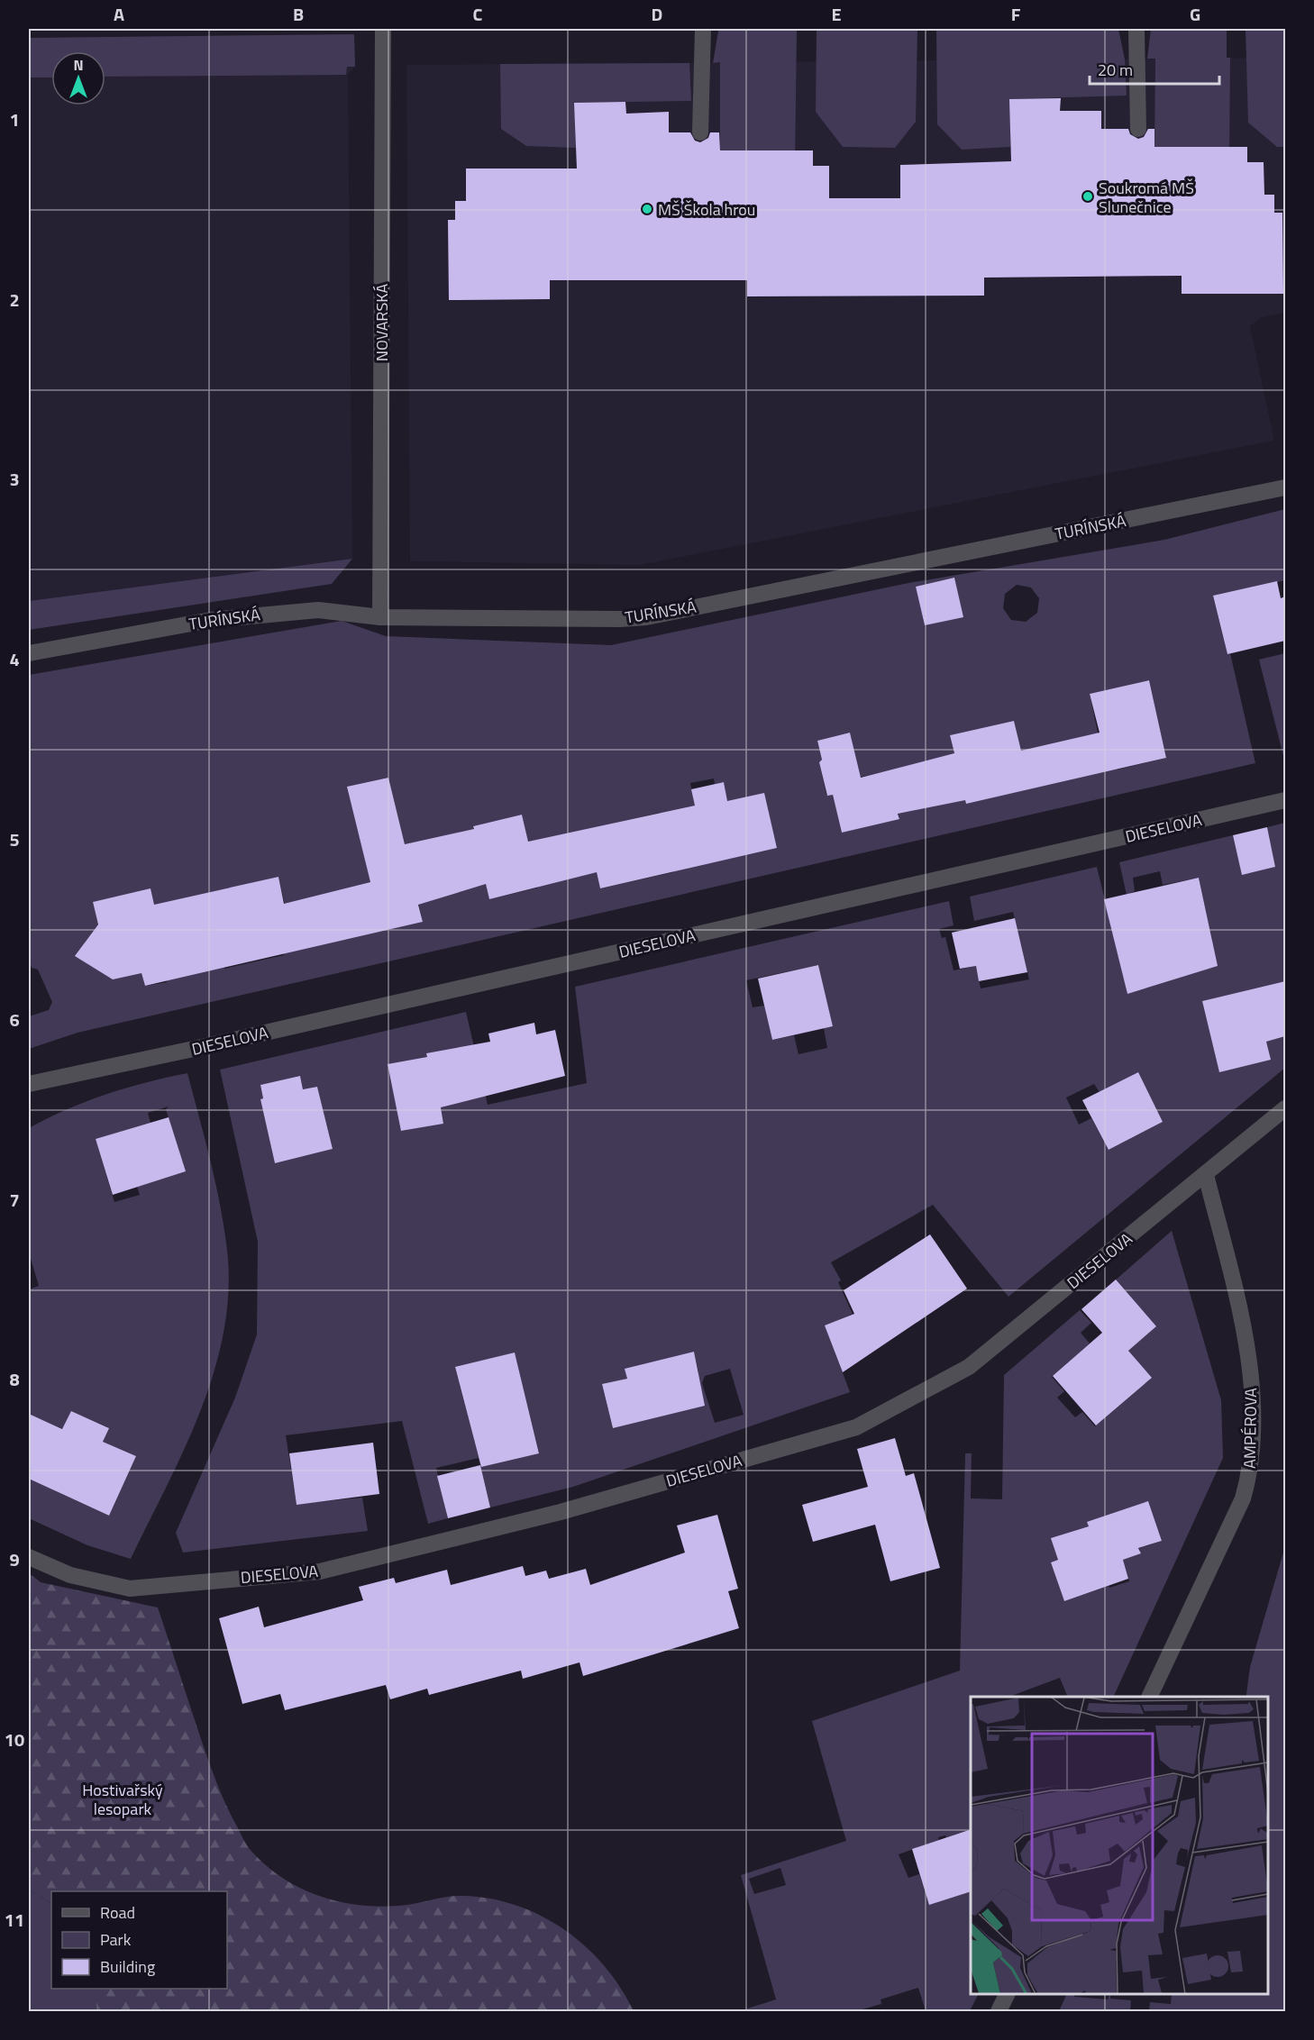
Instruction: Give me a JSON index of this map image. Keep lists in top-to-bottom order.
{
  "streets": {
    "street": [
      "NOVARSKÁ",
      "TURÍNSKÁ",
      "DIESELOVA",
      "AMPÉROVA"
    ]
  },
  "crossings": [
    ["NOVARSKÁ", "TURÍNSKÁ"],
    ["DIESELOVA", "AMPÉROVA"]
  ],
  "parks": ["Hostivařský lesopark"],
  "places": ["Soukromá MŠ Slunečnice", "MŠ Škola hrou"],
  "legend": ["Road", "Park", "Building"],
  "scale_bar": "20 m",
  "north": "top",
  "grid": {
    "columns": [
      "A",
      "B",
      "C",
      "D",
      "E",
      "F",
      "G"
    ],
    "rows": [
      "1",
      "2",
      "3",
      "4",
      "5",
      "6",
      "7",
      "8",
      "9",
      "10",
      "11"
    ]
  }
}
